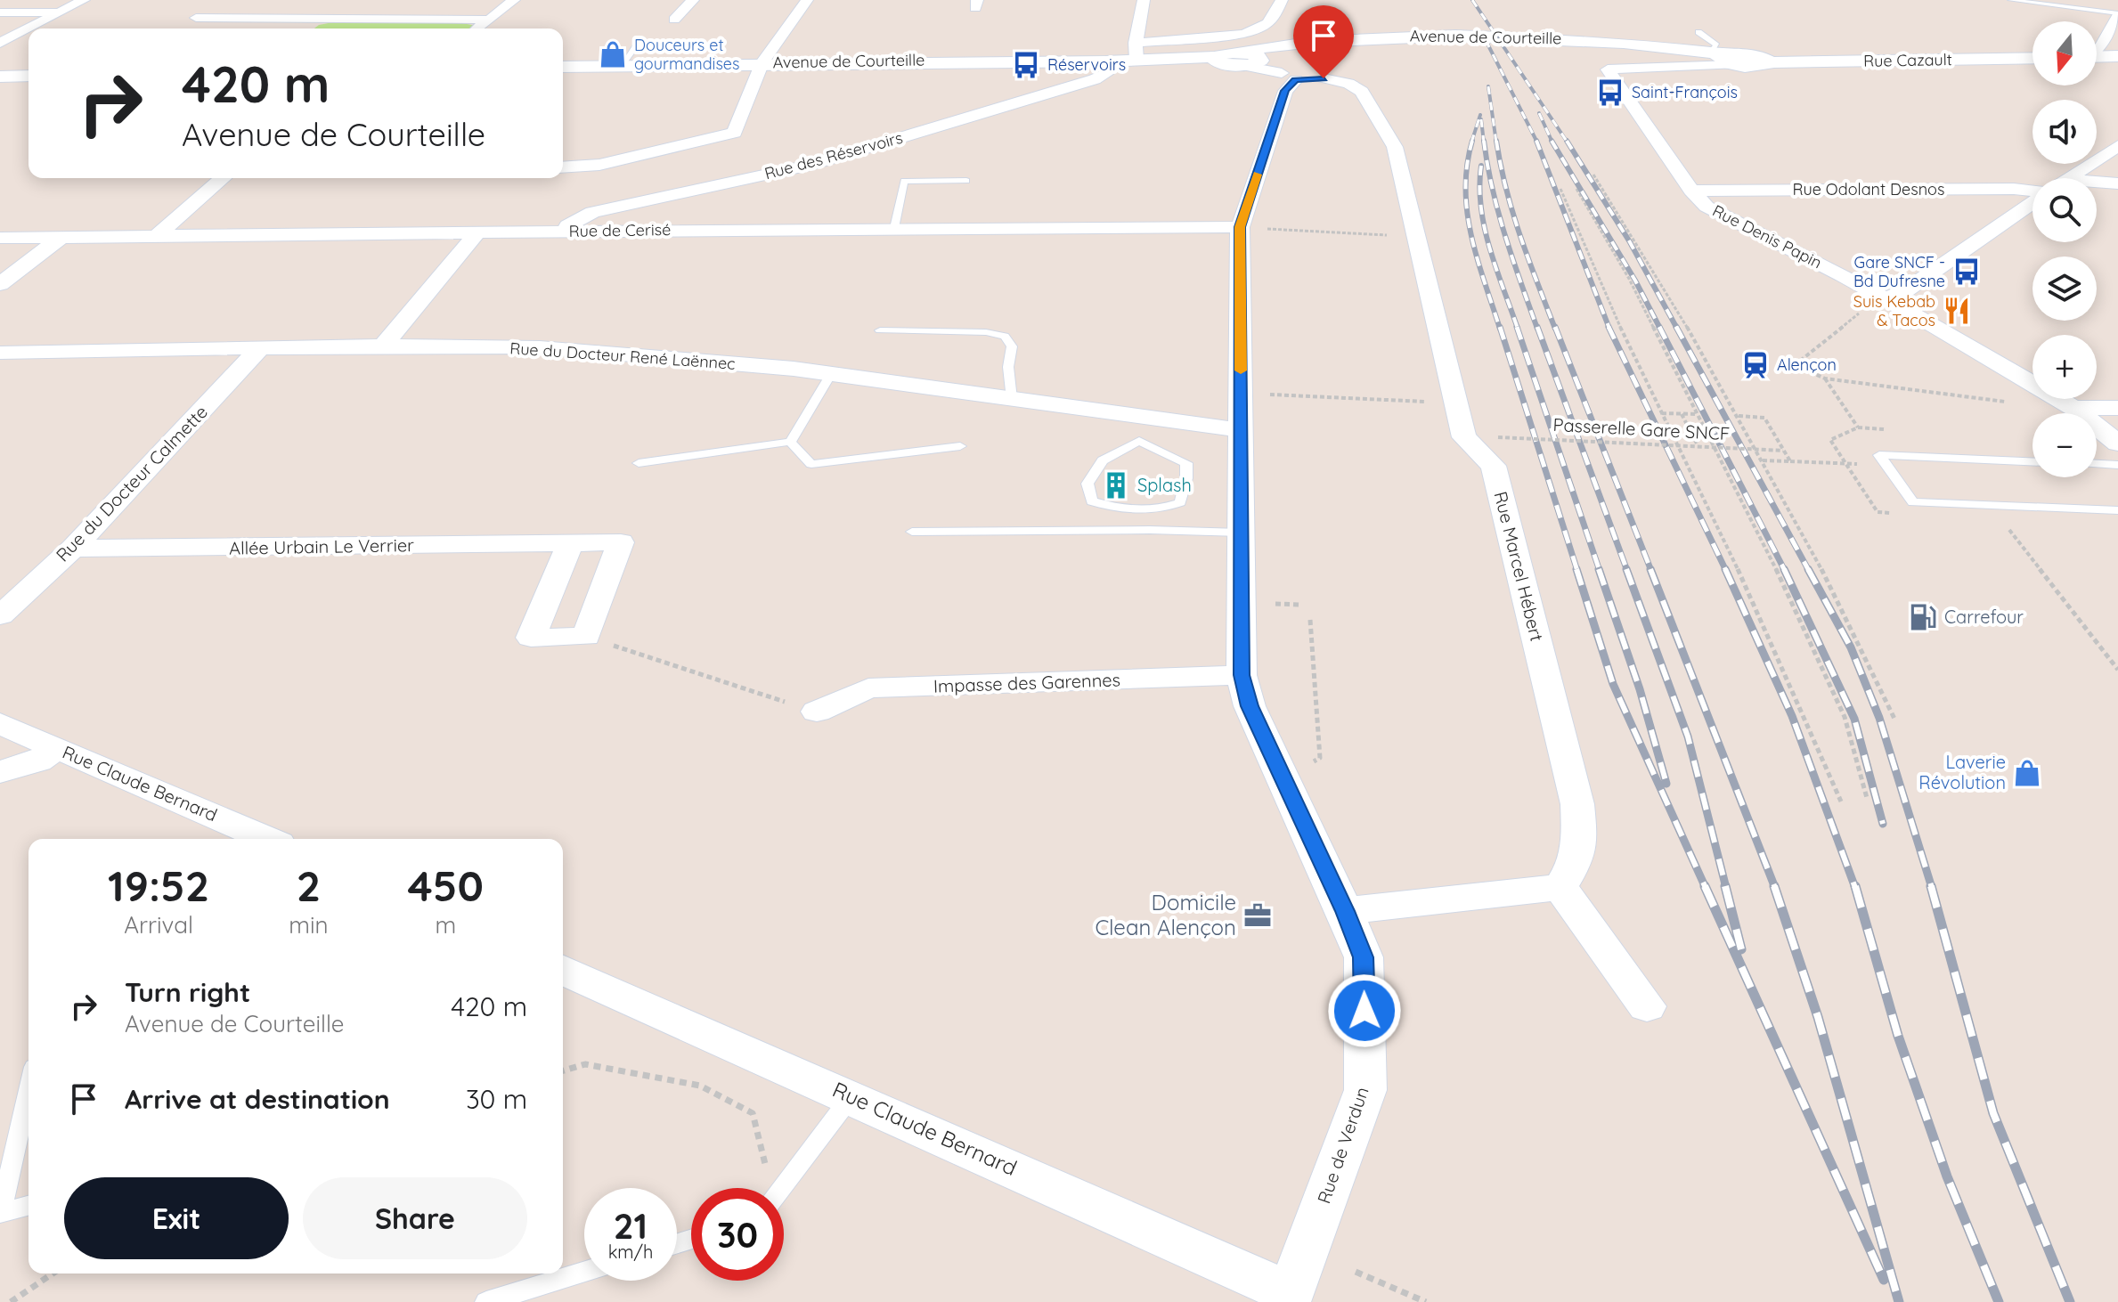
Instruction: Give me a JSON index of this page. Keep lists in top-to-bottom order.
{
  "streets": {
    "street": [
      "Avenue de Courteille",
      "Rue Cazault",
      "Rue des Réservoirs",
      "Rue Odolant Desnos",
      "Rue de Cerisé",
      "Rue Denis Papin",
      "Rue du Docteur René Laënnec",
      "Rue du Docteur Calmette",
      "Allée Urbain Le Verrier",
      "Rue Marcel Hébert",
      "Impasse des Garennes",
      "Rue Claude Bernard",
      "Rue de Verdun"
    ],
    "path": ["Passerelle Gare SNCF"]
  },
  "crossings": [
    ["Avenue de Courteille", "Rue Cazault"],
    ["Avenue de Courteille", "Rue des Réservoirs"],
    ["Avenue de Courteille", "Rue Marcel Hébert"],
    ["Avenue de Courteille", "Rue de Verdun"],
    ["Rue Cazault", "Rue Denis Papin"],
    ["Rue des Réservoirs", "Rue de Cerisé"],
    ["Rue Odolant Desnos", "Rue Denis Papin"],
    ["Rue de Cerisé", "Rue de Verdun"],
    ["Rue du Docteur René Laënnec", "Rue du Docteur Calmette"],
    ["Rue du Docteur René Laënnec", "Rue de Verdun"],
    ["Rue du Docteur Calmette", "Allée Urbain Le Verrier"],
    ["Rue Marcel Hébert", "Rue de Verdun"],
    ["Impasse des Garennes", "Rue de Verdun"],
    ["Rue Claude Bernard", "Rue de Verdun"]
  ],
  "places": {
    "shop": ["Douceurs et gourmandises", "Laverie Révolution"],
    "bus stop": ["Réservoirs", "Saint-François", "Gare SNCF - Bd Dufresne"],
    "restaurant": ["Suis Kebab & Tacos"],
    "station": ["Alençon"],
    "building": ["Splash"],
    "fuel station": ["Carrefour"],
    "office": ["Domicile Clean Alençon"]
  },
  "north": "bottom",
  "page": {
    "map_buttons": ["+", "−"],
    "turn": ["420 m", "Avenue de Courteille"],
    "eta": [
      "19:52",
      "Arrival",
      "2",
      "min",
      "450",
      "m"
    ],
    "list": [
      {
        "name": "Turn right",
        "note": "Avenue de Courteille",
        "value": "420 m"
      },
      {
        "name": "Arrive at destination",
        "value": "30 m"
      }
    ],
    "buttons": ["Exit", "Share"],
    "speed": "21 km/h",
    "limit": "30"
  }
}
